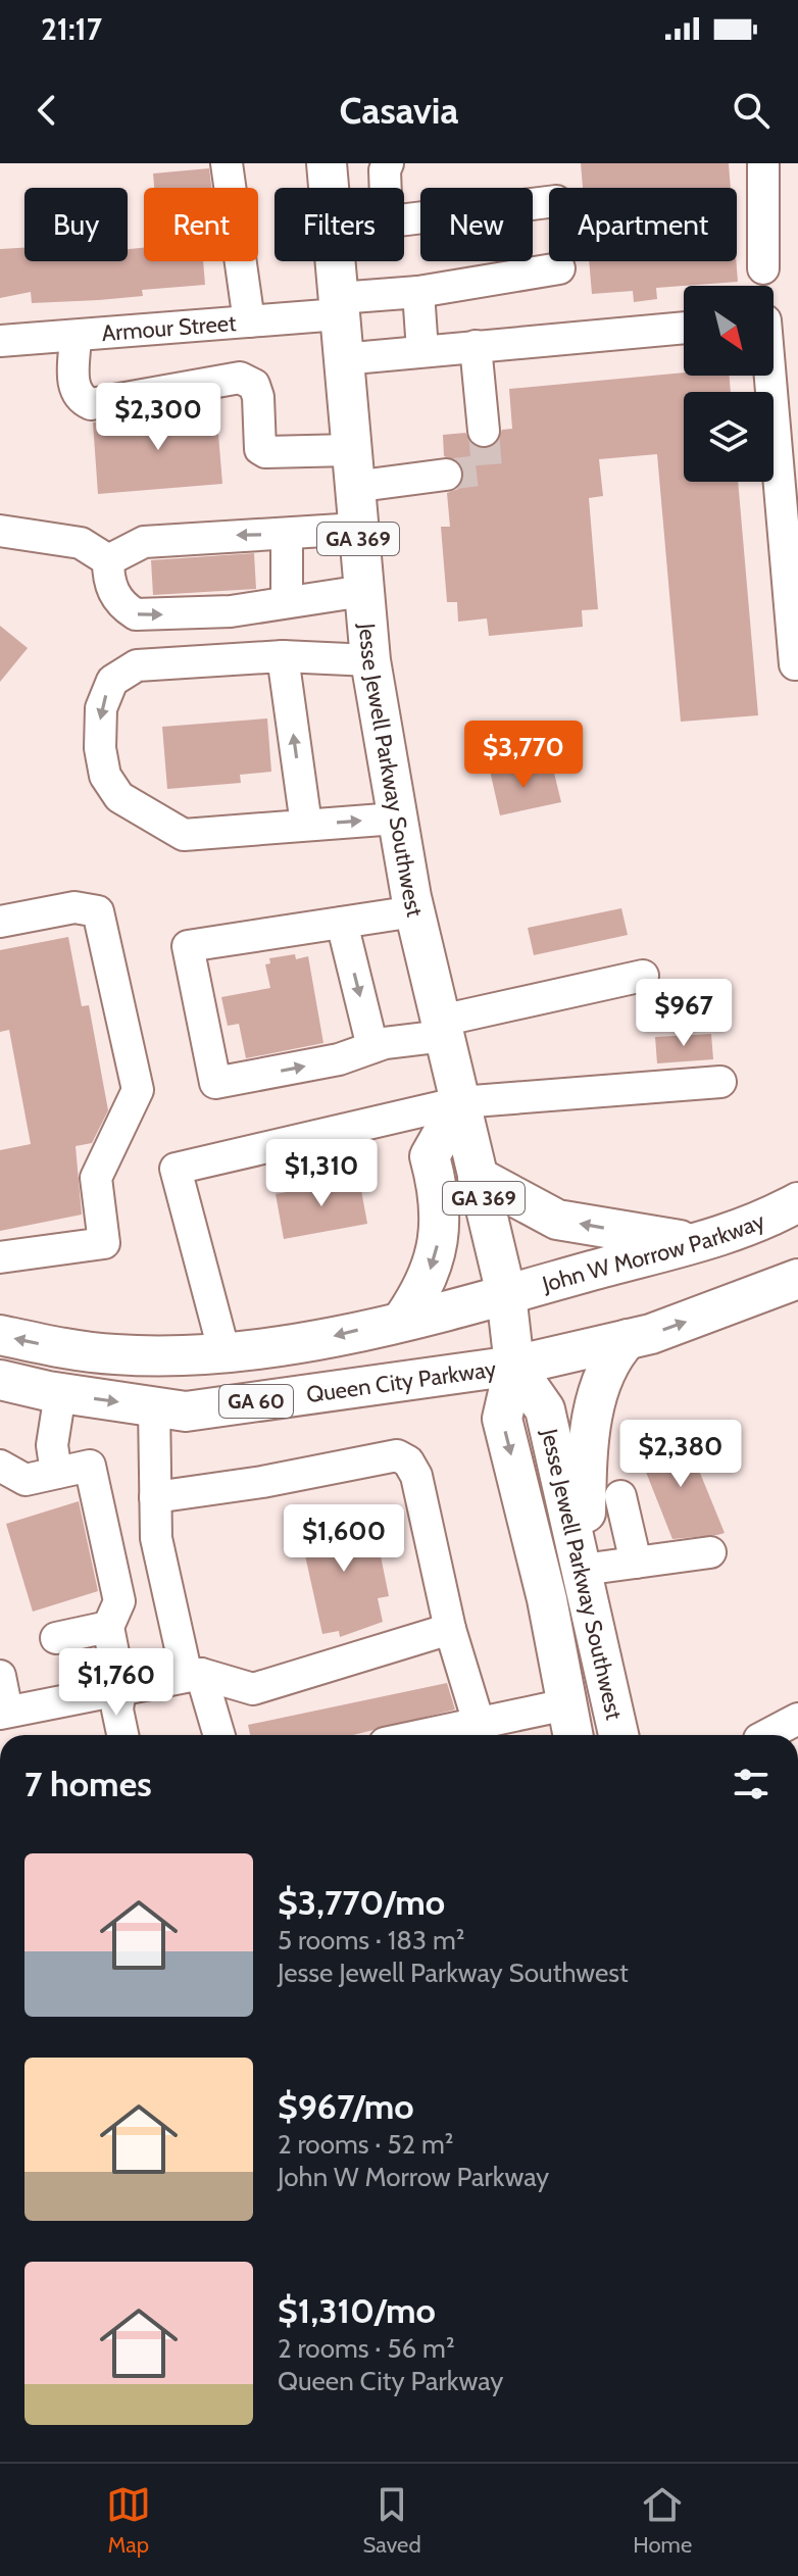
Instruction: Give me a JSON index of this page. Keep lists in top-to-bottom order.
{
  "streets": {
    "main road": [
      "GA 369",
      "Jesse Jewell Parkway Southwest",
      "John W Morrow Parkway",
      "Queen City Parkway",
      "GA 60"
    ],
    "street": ["Armour Street"]
  },
  "crossings": [
    ["Armour Street", "Jesse Jewell Parkway Southwest"],
    ["Jesse Jewell Parkway Southwest", "John W Morrow Parkway"],
    ["Jesse Jewell Parkway Southwest", "Queen City Parkway"],
    ["Jesse Jewell Parkway Southwest", "GA 60"],
    ["John W Morrow Parkway", "GA 60"]
  ],
  "north": "bottom right",
  "page": {
    "status": "21:17",
    "header": "Casavia",
    "chip": [
      "Buy",
      "Rent",
      "Filters",
      "New",
      "Apartment"
    ],
    "price": [
      "$2,300",
      "$3,770",
      "$967",
      "$1,310",
      "$2,380",
      "$1,600",
      "$1,760"
    ],
    "heading": "7 homes",
    "list": [
      {
        "name": "$3,770/mo",
        "note": "5 rooms · 183 m² · Jesse Jewell Parkway Southwest"
      },
      {
        "name": "$967/mo",
        "note": "2 rooms · 52 m² · John W Morrow Parkway"
      },
      {
        "name": "$1,310/mo",
        "note": "2 rooms · 56 m² · Queen City Parkway"
      }
    ],
    "tabs": ["Map", "Saved", "Home"]
  }
}
